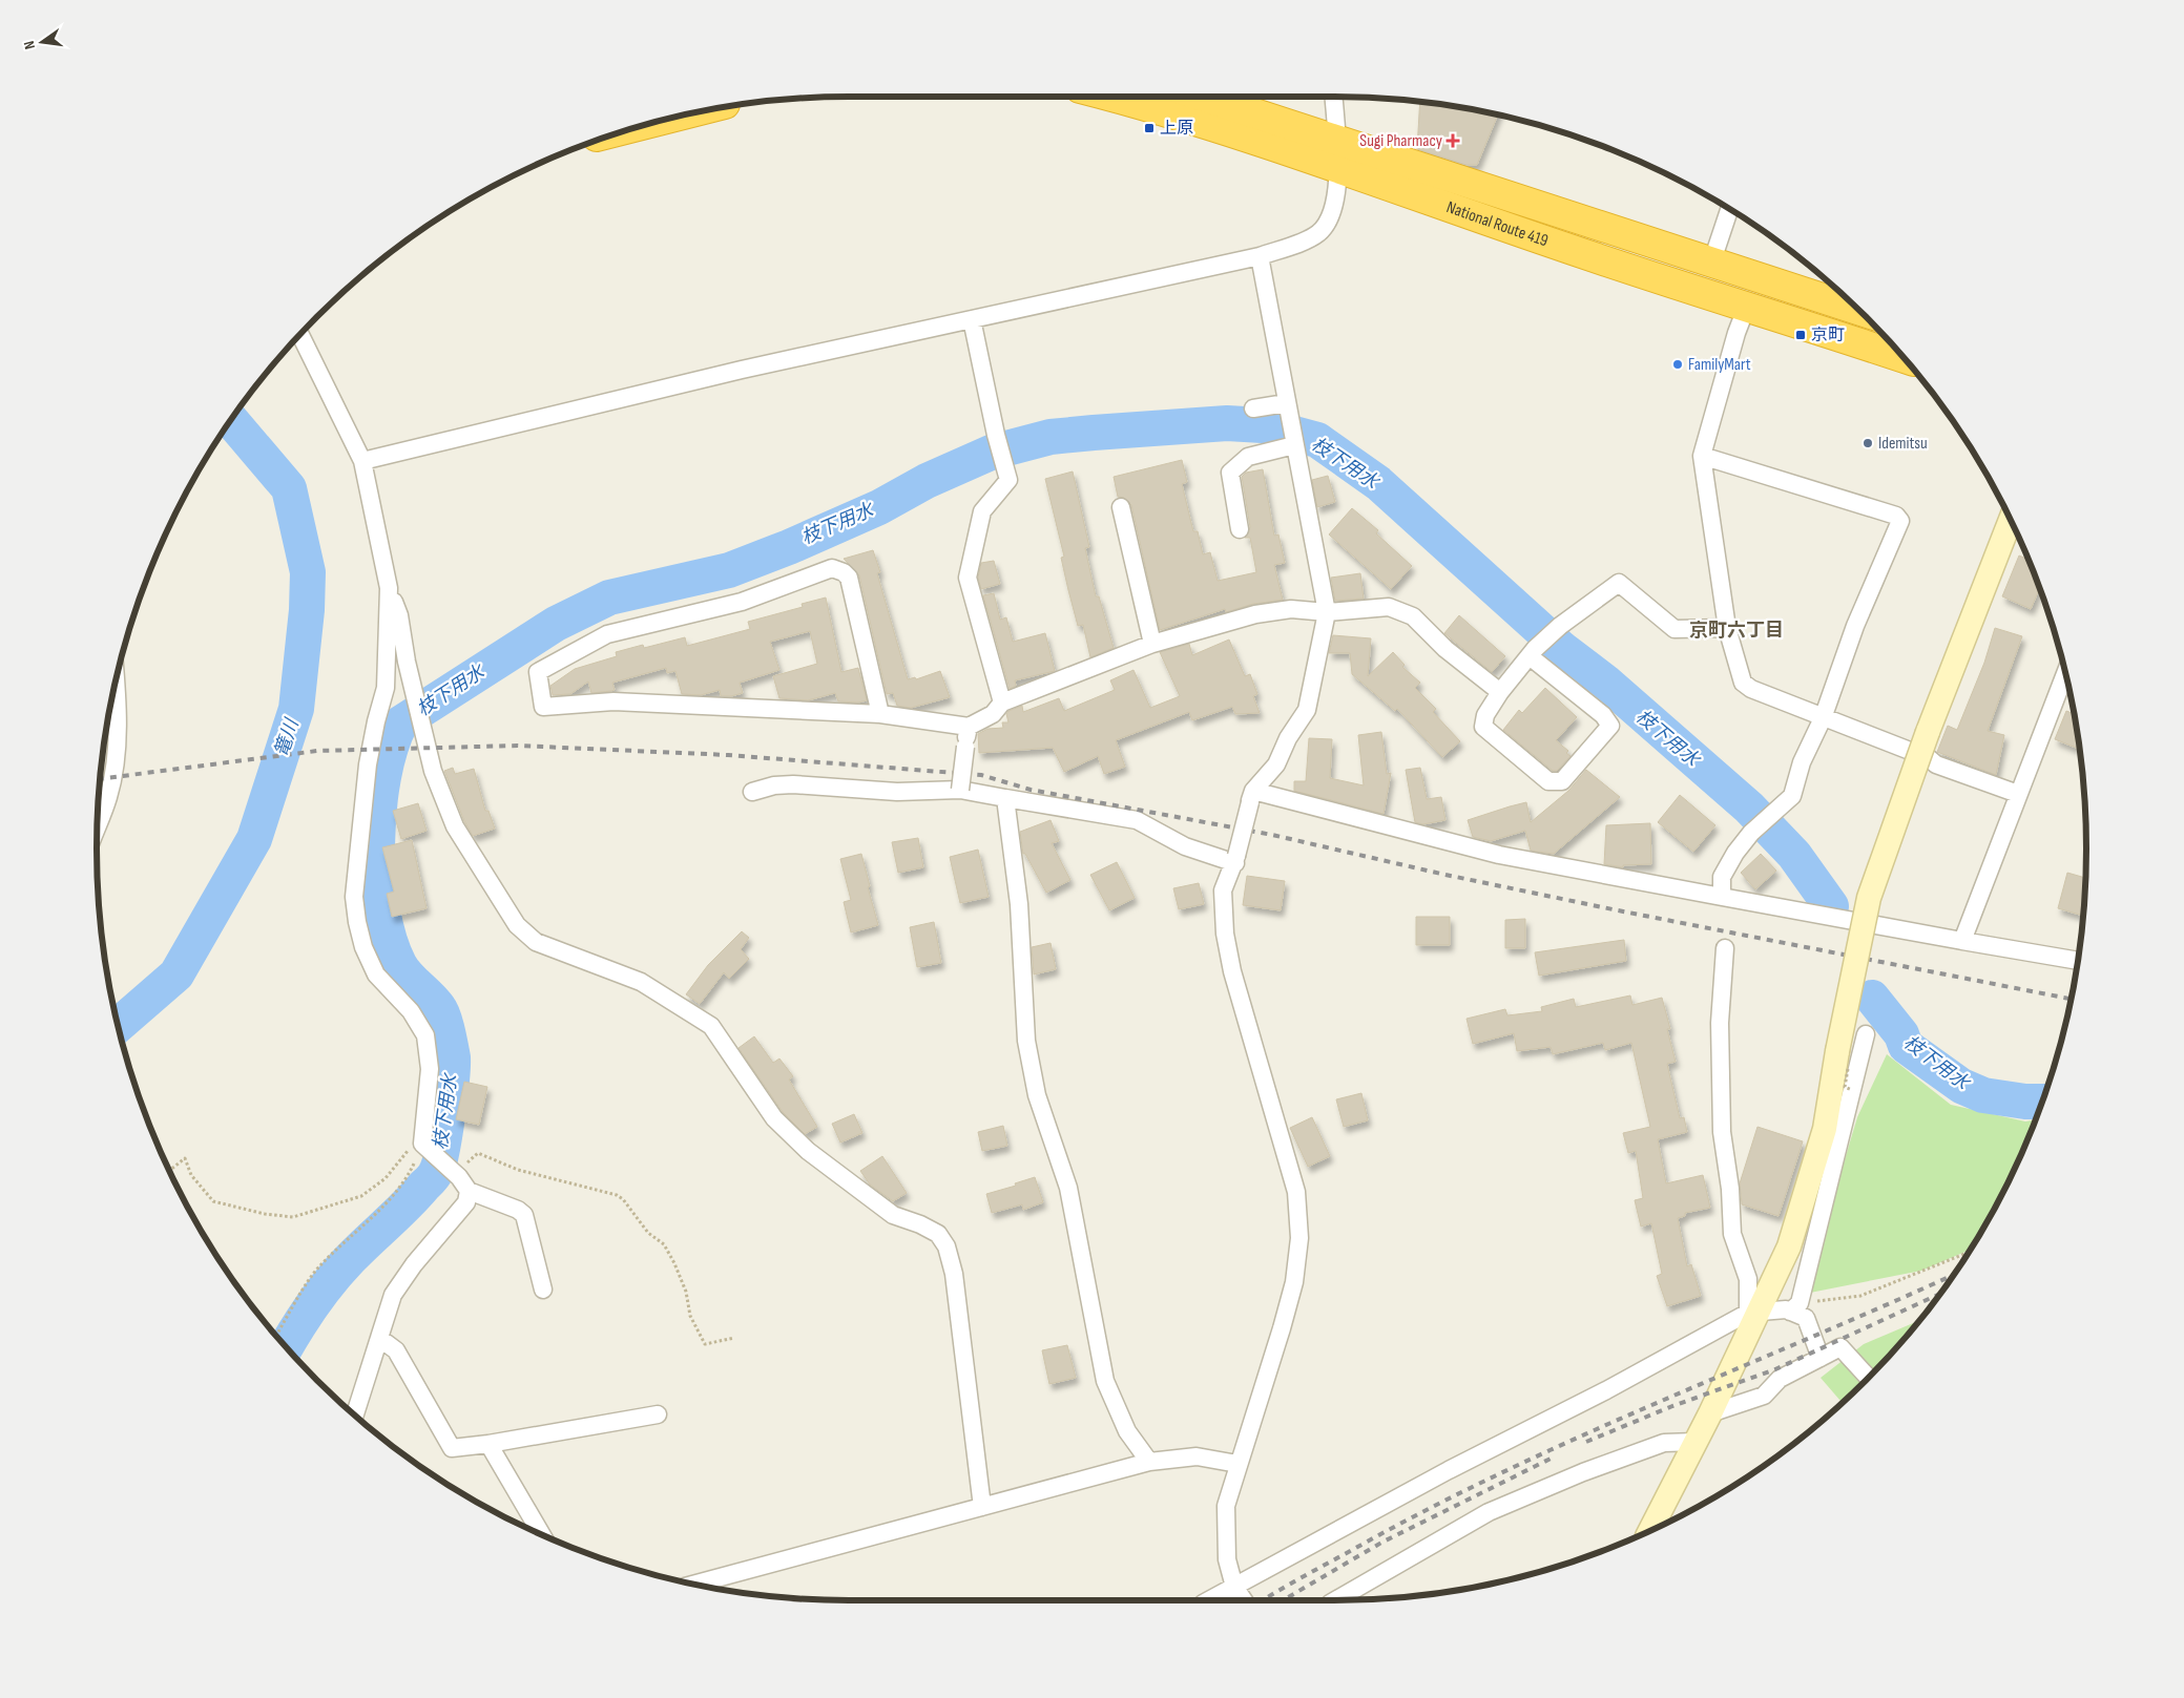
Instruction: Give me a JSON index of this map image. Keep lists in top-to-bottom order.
{
  "streets": {
    "highway": ["National Route 419"]
  },
  "districts": ["京町六丁目"],
  "water": ["枝下用水", "篭川"],
  "places": {
    "transit": ["上原", "京町"],
    "health": ["Sugi Pharmacy"],
    "other": ["FamilyMart", "Idemitsu"]
  },
  "north": "left"
}
